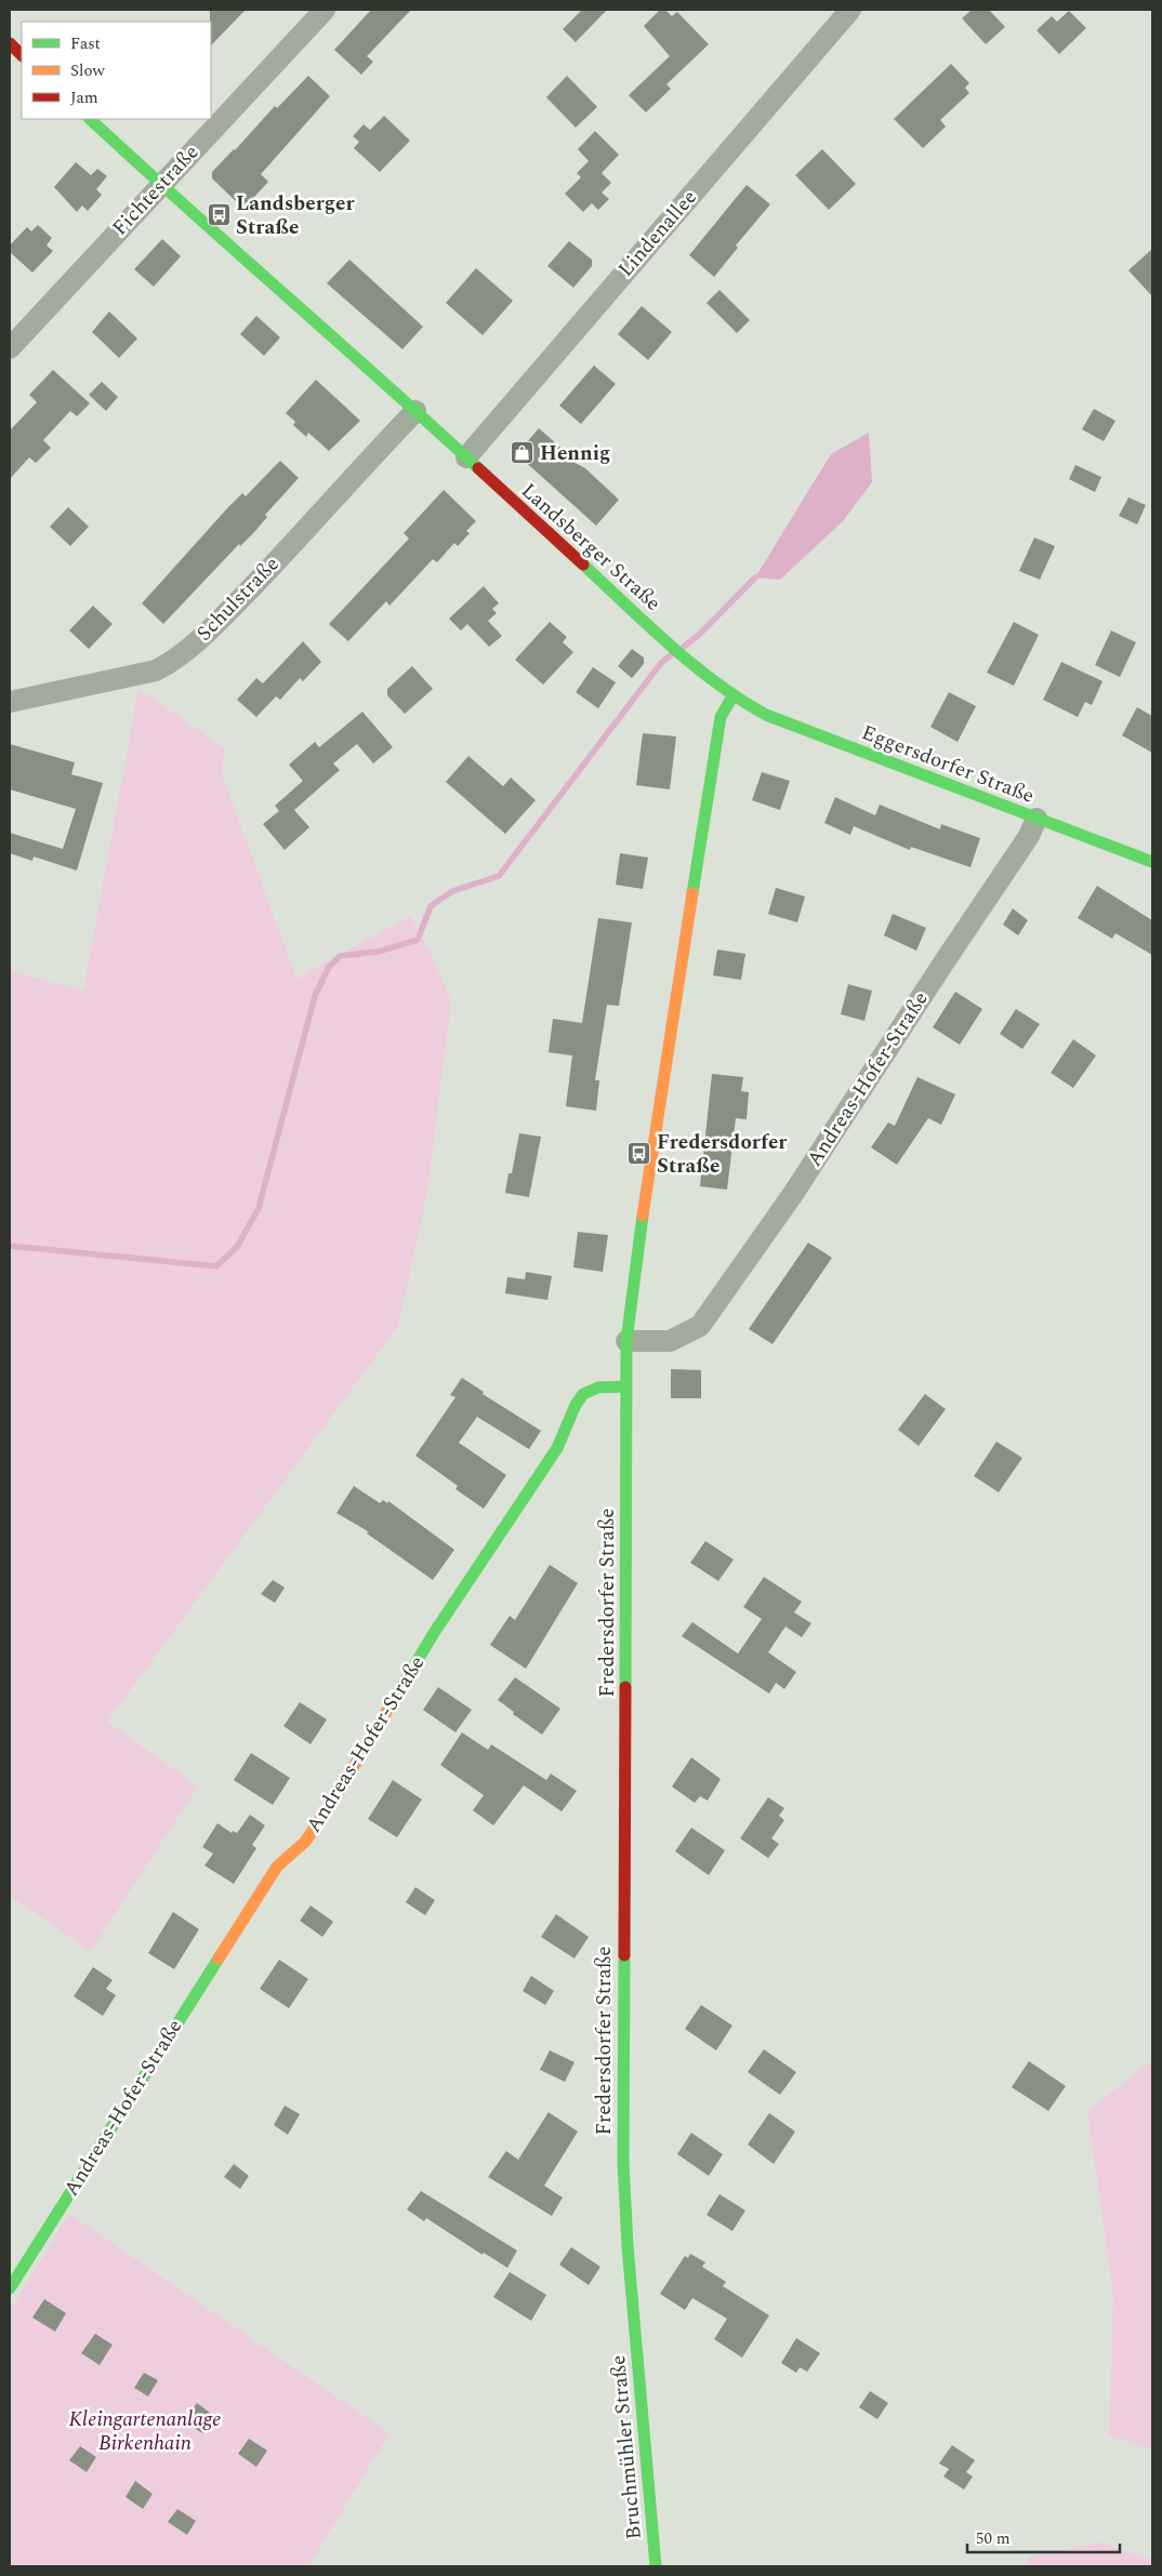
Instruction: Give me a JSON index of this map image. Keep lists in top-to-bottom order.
{
  "streets": {
    "street": [
      "Fichtestraße",
      "Lindenallee",
      "Landsberger Straße",
      "Schulstraße",
      "Eggersdorfer Straße",
      "Andreas-Hofer-Straße",
      "Fredersdorfer Straße",
      "Bruchmühler Straße"
    ]
  },
  "crossings": [
    ["Fichtestraße", "Landsberger Straße"],
    ["Lindenallee", "Landsberger Straße"],
    ["Landsberger Straße", "Schulstraße"],
    ["Landsberger Straße", "Eggersdorfer Straße"],
    ["Landsberger Straße", "Fredersdorfer Straße"],
    ["Eggersdorfer Straße", "Andreas-Hofer-Straße"],
    ["Eggersdorfer Straße", "Fredersdorfer Straße"],
    ["Andreas-Hofer-Straße", "Fredersdorfer Straße"],
    ["Fredersdorfer Straße", "Bruchmühler Straße"]
  ],
  "parks": ["Kleingartenanlage Birkenhain"],
  "places": {
    "bus stop": ["Landsberger Straße", "Fredersdorfer Straße"],
    "shop": ["Hennig"]
  },
  "legend": ["Fast", "Slow", "Jam"],
  "scale_bar": "50 m"
}
